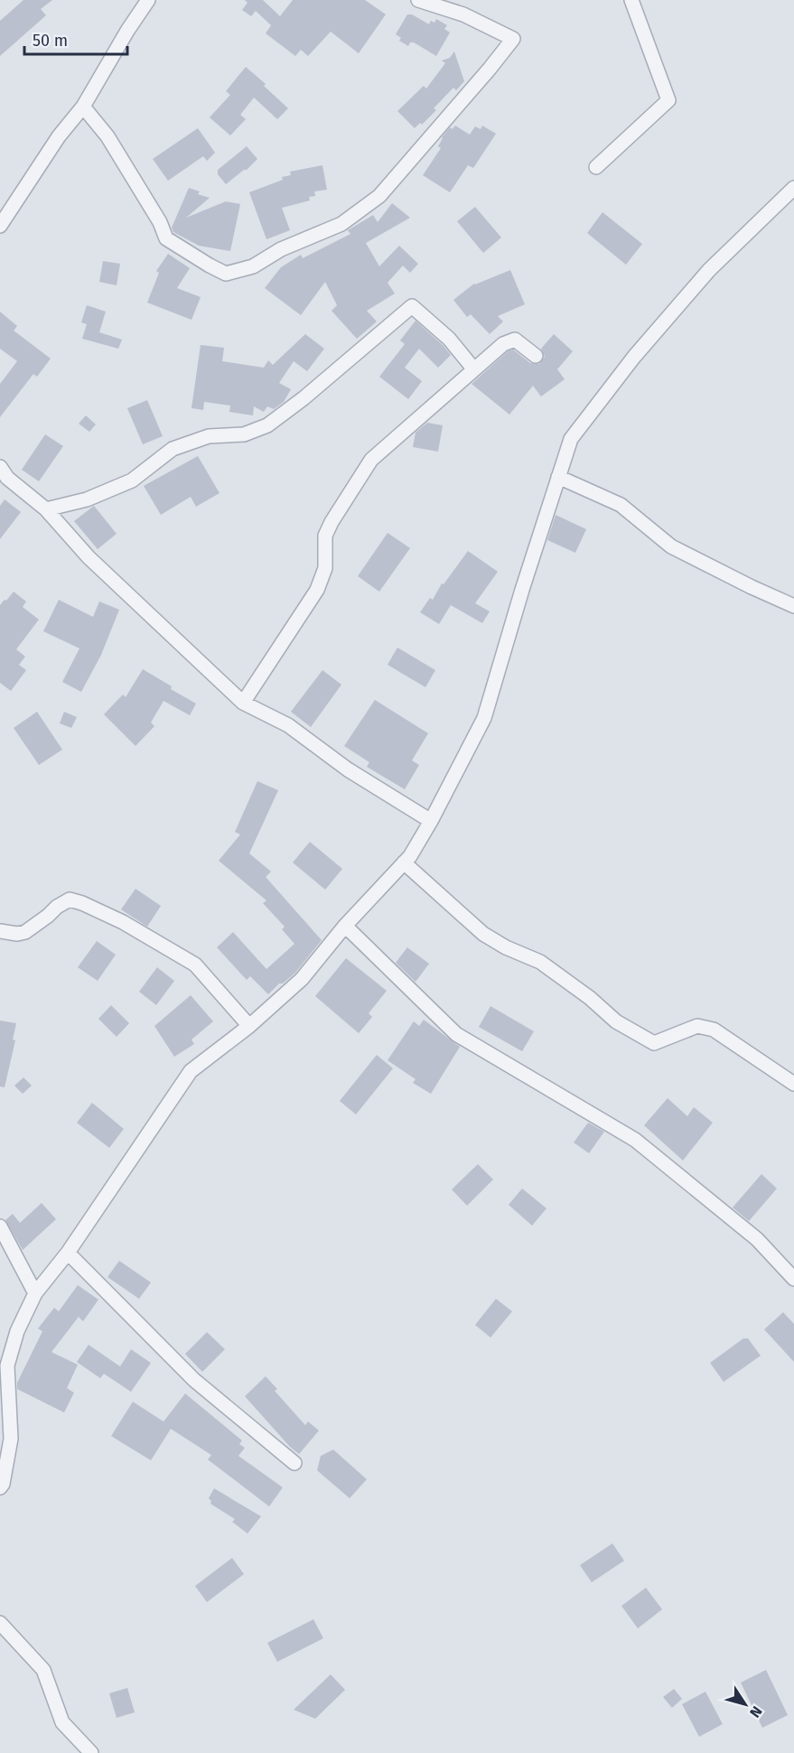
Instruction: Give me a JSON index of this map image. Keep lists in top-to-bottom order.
{
  "scale_bar": "50 m",
  "north": "bottom right"
}
